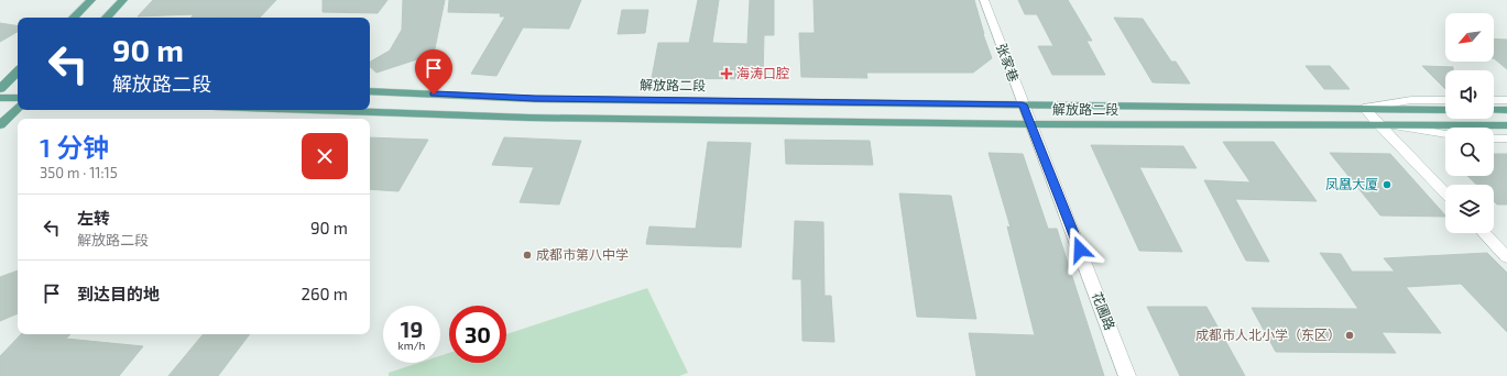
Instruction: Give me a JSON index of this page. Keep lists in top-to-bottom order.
{
  "streets": {
    "main road": ["解放路二段"],
    "street": ["张家巷", "花圃路"]
  },
  "crossings": [
    ["张家巷", "解放路二段"],
    ["张家巷", "花圃路"],
    ["解放路二段", "花圃路"]
  ],
  "places": {
    "health": ["海涛口腔"],
    "other": ["凤凰大厦", "成都市第八中学", "成都市人北小学（东区）"]
  },
  "north": "bottom left",
  "page": {
    "turn": ["90 m", "解放路二段"],
    "heading": ["1 分钟", "350 m · 11:15"],
    "list": [
      {
        "name": "左转",
        "note": "解放路二段",
        "value": "90 m"
      },
      {
        "name": "到达目的地",
        "value": "260 m"
      }
    ],
    "speed": "19 km/h",
    "limit": "30"
  }
}
